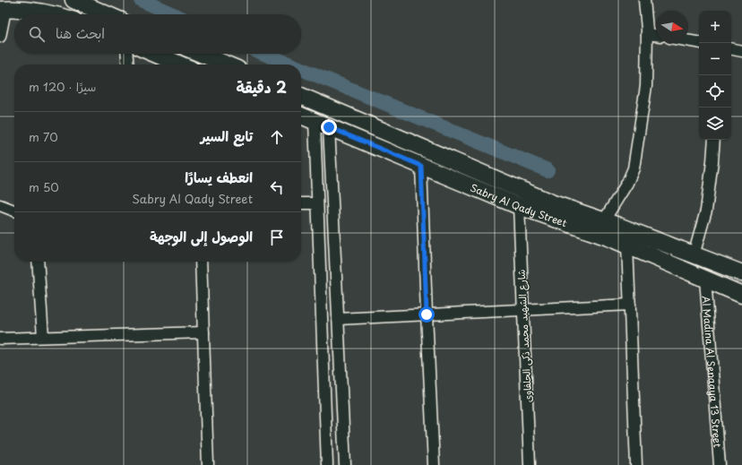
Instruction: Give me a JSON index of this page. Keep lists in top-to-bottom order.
{
  "streets": {
    "street": ["Sabry Al Qady Street", "شارع الشهيد محمد ذكى الحلفاوى", "Al Madina Al Senaaya 13 Street"]
  },
  "crossings": [
    ["Sabry Al Qady Street", "شارع الشهيد محمد ذكى الحلفاوى"],
    ["Sabry Al Qady Street", "Al Madina Al Senaaya 13 Street"]
  ],
  "north": "right",
  "page": {
    "map_buttons": ["+", "−"],
    "search": "ابحث هنا",
    "heading": ["2 دقيقة", "سيرًا · 120 m"],
    "list": [
      ["تابع السير", "70 m"],
      ["انعطف يسارًا", "Sabry Al Qady Street", "50 m"],
      "الوصول إلى الوجهة"
    ]
  }
}
